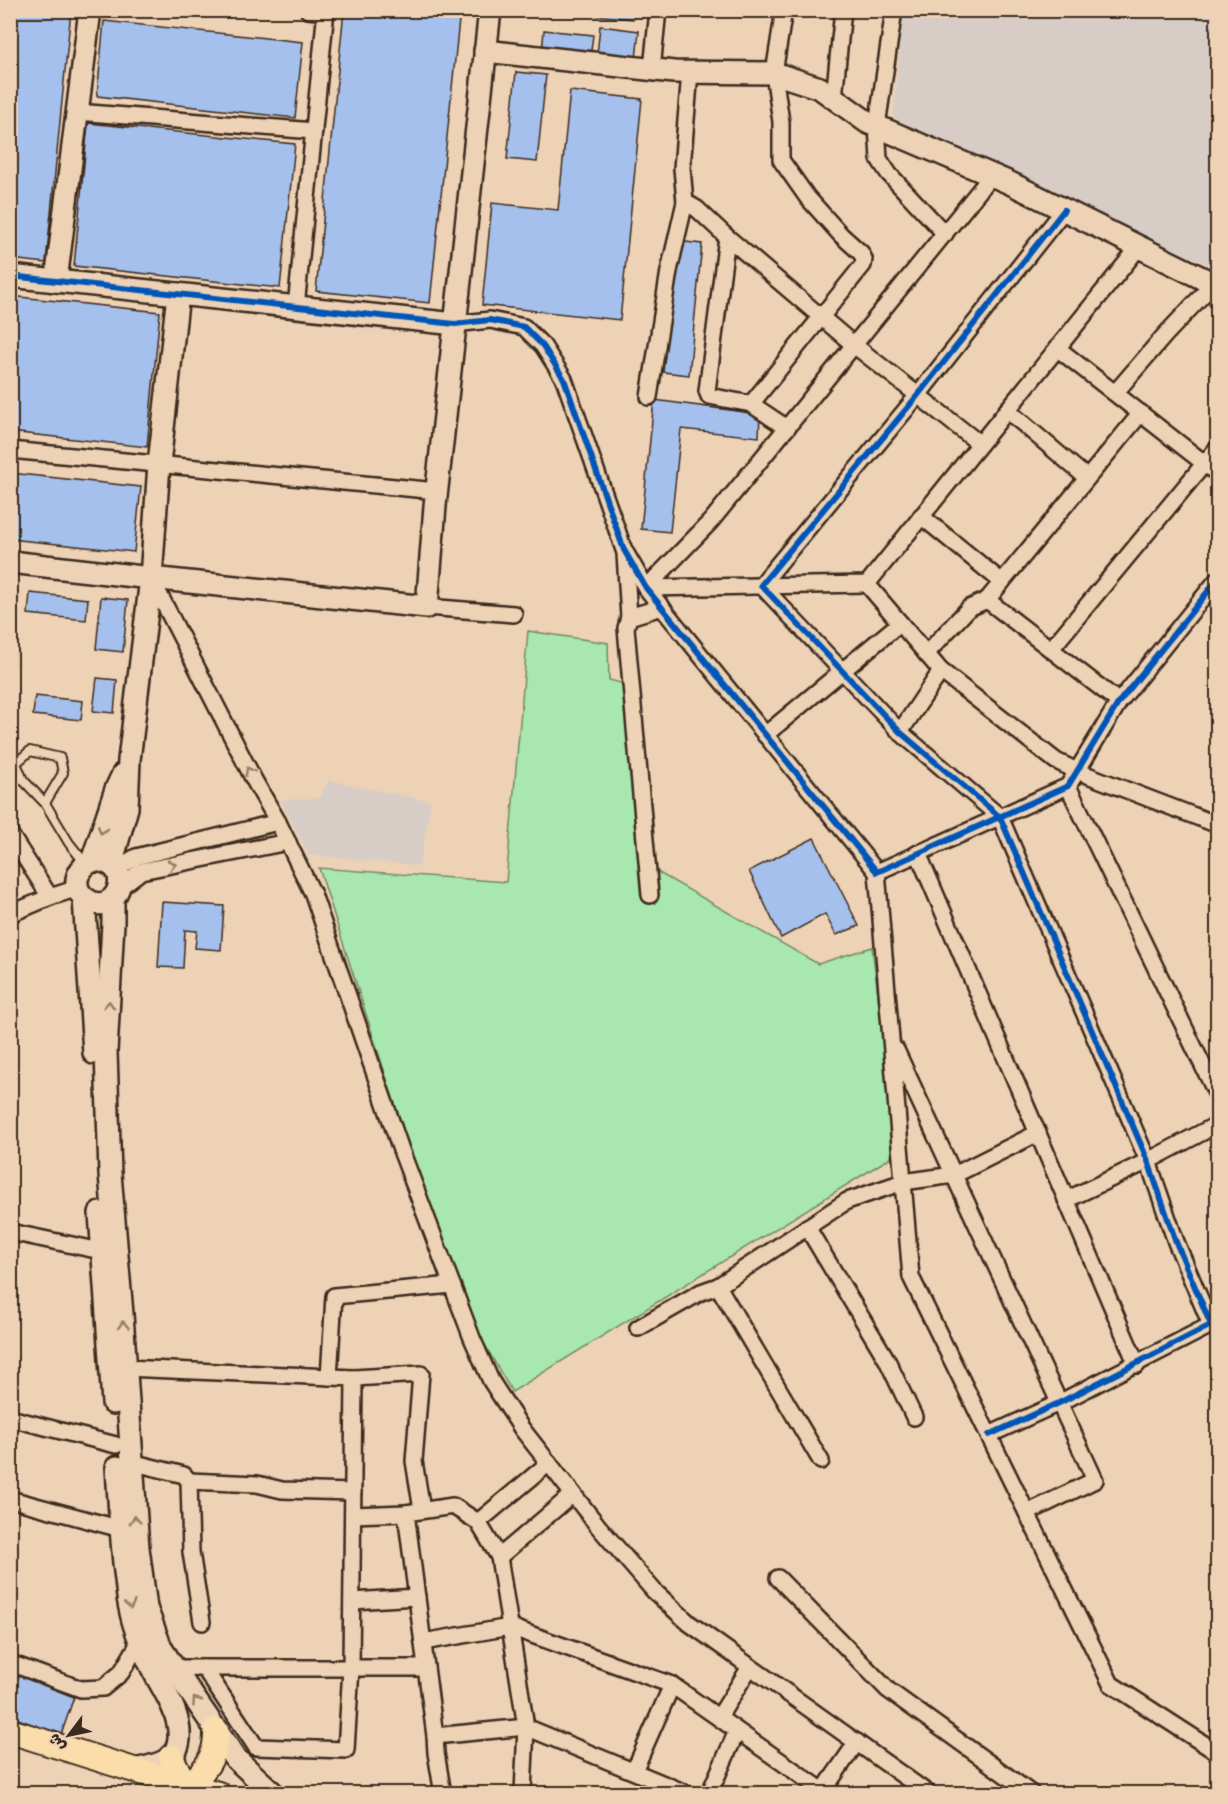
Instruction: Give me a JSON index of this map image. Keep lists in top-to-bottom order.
{
  "north": "bottom left"
}
